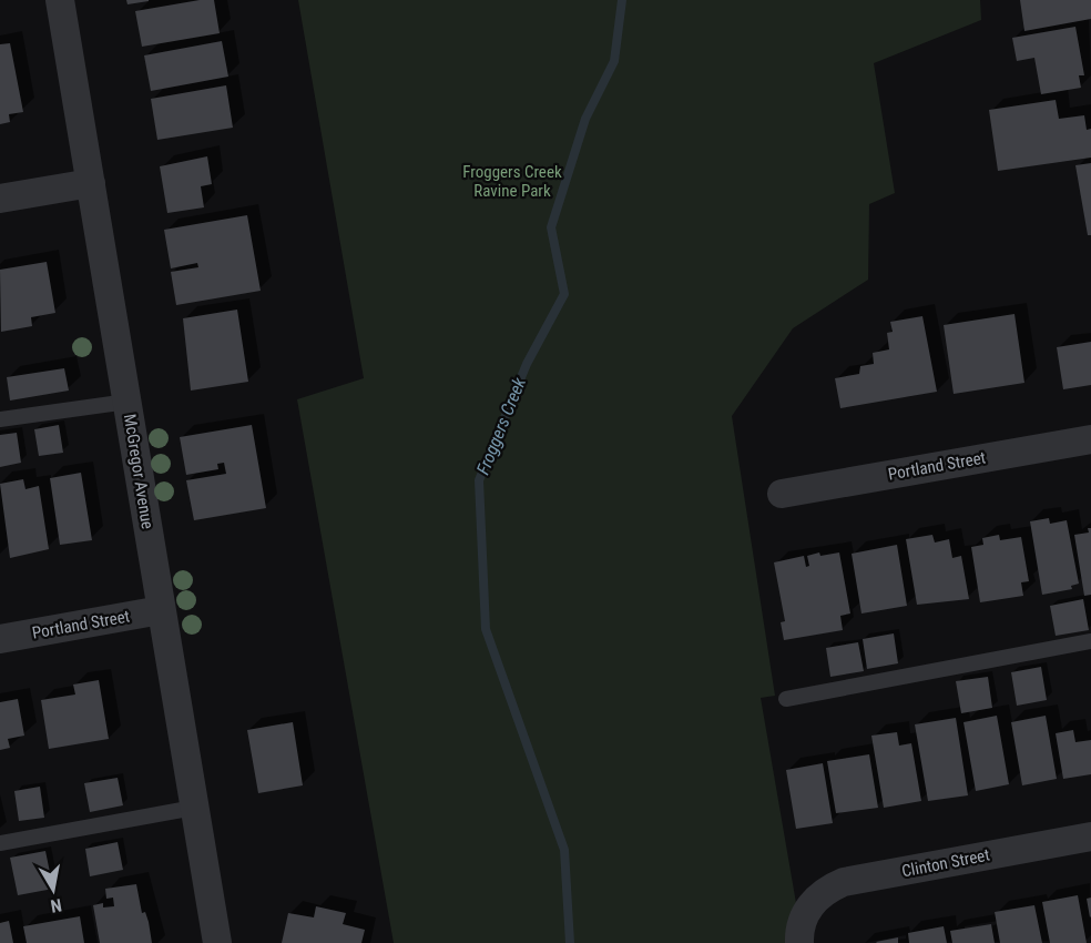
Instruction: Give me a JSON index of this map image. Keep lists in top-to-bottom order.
{
  "streets": {
    "street": ["Portland Street", "McGregor Avenue", "Clinton Street"]
  },
  "crossings": [
    ["Portland Street", "McGregor Avenue"]
  ],
  "water": ["Froggers Creek"],
  "parks": ["Froggers Creek Ravine Park"],
  "north": "bottom"
}
